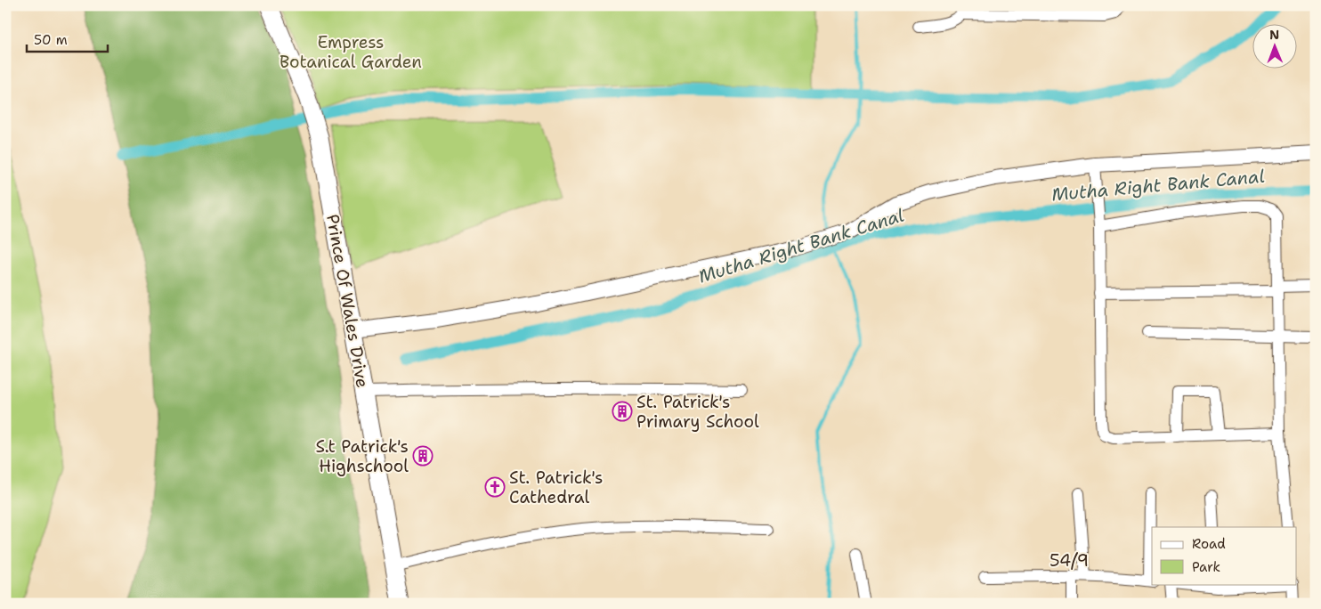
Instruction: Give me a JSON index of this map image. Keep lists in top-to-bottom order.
{
  "streets": {
    "main road": ["Prince Of Wales Drive"],
    "street": ["54/9"]
  },
  "water": ["Mutha Right Bank Canal"],
  "parks": ["Empress Botanical Garden"],
  "places": {
    "building": ["St. Patrick's Primary School", "S.t Patrick's Highschool"],
    "church": ["St. Patrick's Cathedral"]
  },
  "legend": ["Road", "Park"],
  "scale_bar": "50 m",
  "north": "top"
}
